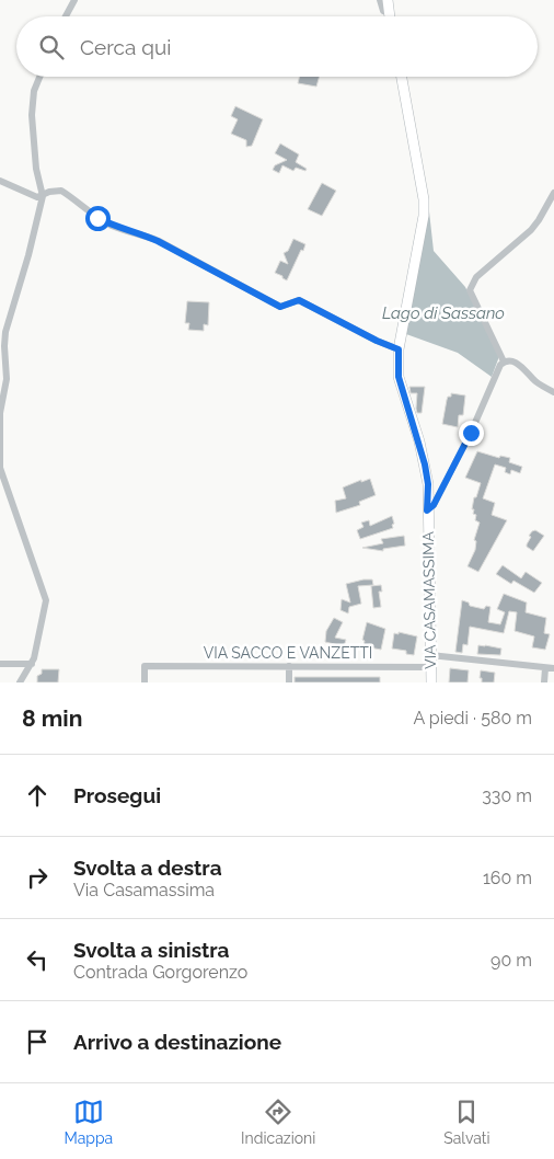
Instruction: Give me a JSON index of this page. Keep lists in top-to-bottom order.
{
  "streets": {
    "main road": ["VIA CASAMASSIMA"],
    "street": ["VIA SACCO E VANZETTI"]
  },
  "crossings": [
    ["VIA CASAMASSIMA", "VIA SACCO E VANZETTI"]
  ],
  "water": ["Lago di Sassano"],
  "page": {
    "search": "Cerca qui",
    "heading": ["8 min", "A piedi · 580 m"],
    "list": [
      ["Prosegui", "330 m"],
      ["Svolta a destra", "Via Casamassima", "160 m"],
      ["Svolta a sinistra", "Contrada Gorgorenzo", "90 m"],
      "Arrivo a destinazione"
    ],
    "nav": ["Mappa", "Indicazioni", "Salvati"]
  }
}
